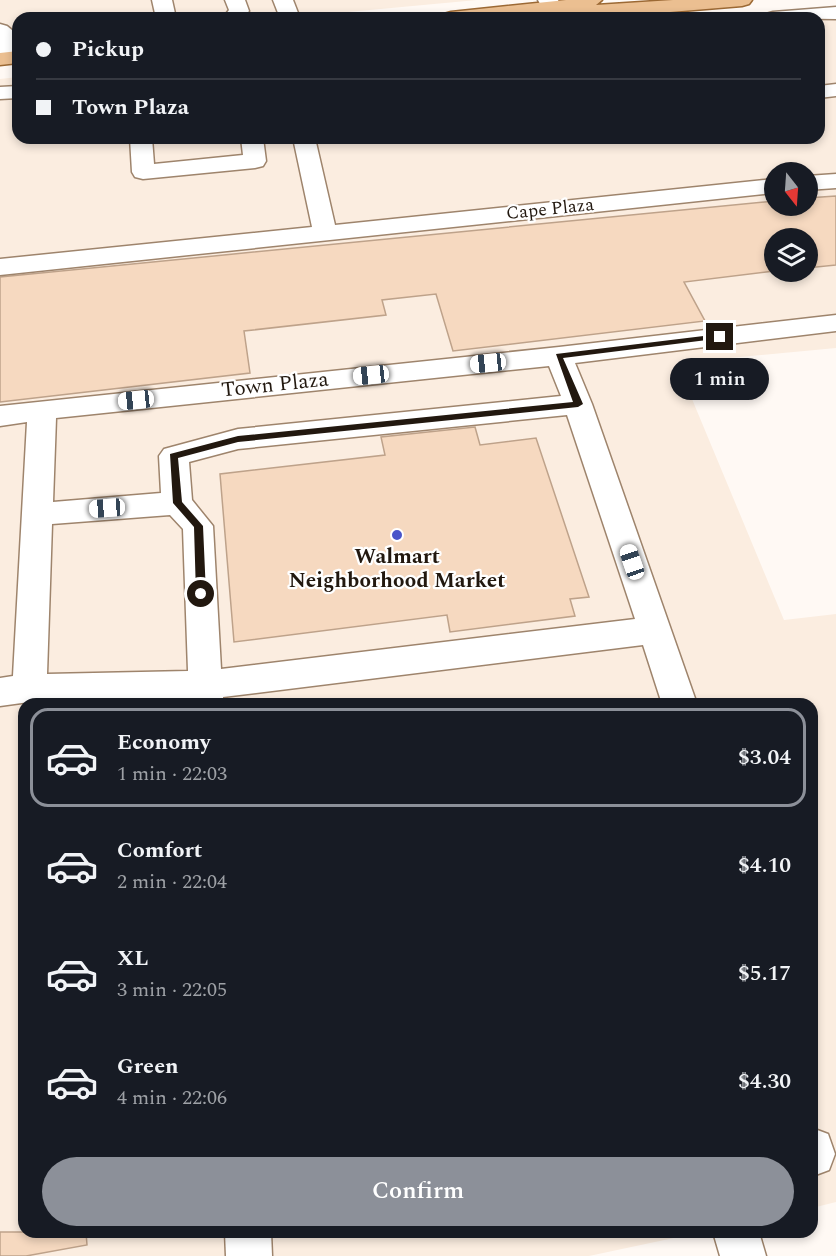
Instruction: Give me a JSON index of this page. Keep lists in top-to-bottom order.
{
  "streets": {
    "street": ["Cape Plaza", "Town Plaza"]
  },
  "places": ["Walmart Neighborhood Market"],
  "north": "bottom",
  "page": {
    "banner": ["Pickup", "Town Plaza"],
    "bubble": "1 min",
    "list": [
      {
        "name": "Economy",
        "note": "1 min · 22:03",
        "value": "$3.04"
      },
      {
        "name": "Comfort",
        "note": "2 min · 22:04",
        "value": "$4.10"
      },
      {
        "name": "XL",
        "note": "3 min · 22:05",
        "value": "$5.17"
      },
      {
        "name": "Green",
        "note": "4 min · 22:06",
        "value": "$4.30"
      }
    ],
    "buttons": "Confirm"
  }
}
